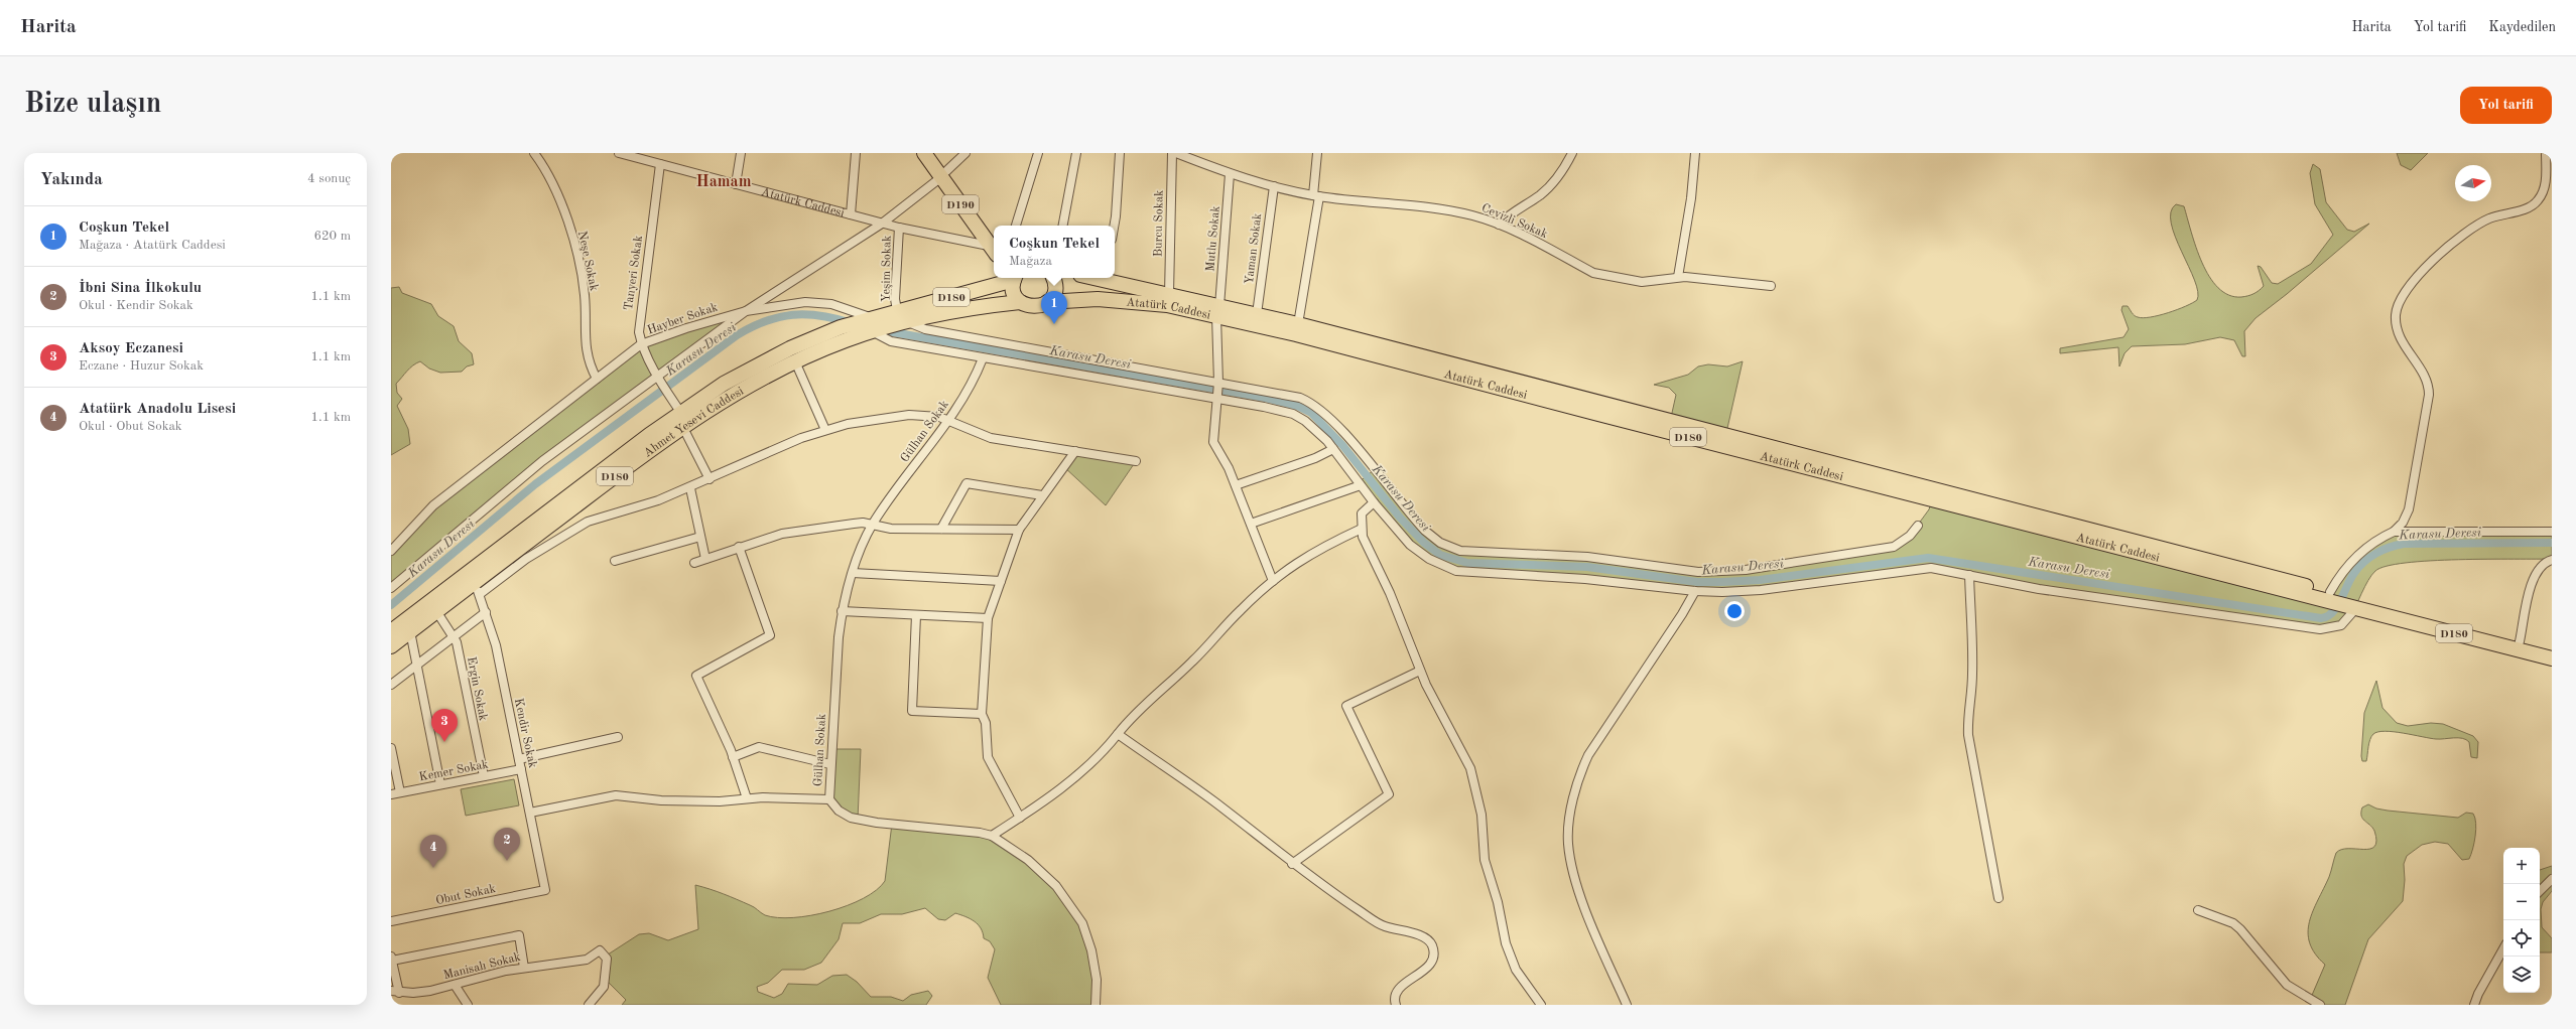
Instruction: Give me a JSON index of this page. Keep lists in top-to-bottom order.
{
  "streets": {
    "highway": [
      "Atatürk Caddesi",
      "D190",
      "D180",
      "Ahmet Yesevi Caddesi"
    ],
    "street": [
      "Cevizli Sokak",
      "Burcu Sokak",
      "Mutlu Sokak",
      "Yaman Sokak",
      "Neşe Sokak",
      "Yeşim Sokak",
      "Tanyeri Sokak",
      "Hayber Sokak",
      "Gülhan Sokak",
      "Ergin Sokak",
      "Kendir Sokak",
      "Kemer Sokak",
      "Obut Sokak",
      "Manisalı Sokak"
    ]
  },
  "crossings": [
    ["Atatürk Caddesi", "D190"],
    ["Atatürk Caddesi", "Burcu Sokak"],
    ["Atatürk Caddesi", "Mutlu Sokak"],
    ["Atatürk Caddesi", "Yaman Sokak"],
    ["Atatürk Caddesi", "Yeşim Sokak"],
    ["Atatürk Caddesi", "Tanyeri Sokak"],
    ["Atatürk Caddesi", "Hayber Sokak"],
    ["Atatürk Caddesi", "Ahmet Yesevi Caddesi"],
    ["D190", "Hayber Sokak"],
    ["Cevizli Sokak", "Mutlu Sokak"],
    ["Cevizli Sokak", "Yaman Sokak"],
    ["Neşe Sokak", "Hayber Sokak"],
    ["Yeşim Sokak", "Ahmet Yesevi Caddesi"],
    ["Tanyeri Sokak", "Hayber Sokak"],
    ["Tanyeri Sokak", "Ahmet Yesevi Caddesi"],
    ["Ahmet Yesevi Caddesi", "Ergin Sokak"],
    ["Ahmet Yesevi Caddesi", "Kendir Sokak"],
    ["Ergin Sokak", "Kemer Sokak"],
    ["Kendir Sokak", "Kemer Sokak"],
    ["Kendir Sokak", "Obut Sokak"]
  ],
  "districts": ["Hamam"],
  "water": ["Karasu Deresi"],
  "north": "right",
  "page": {
    "header": "Harita",
    "nav": ["Harita", "Yol tarifi", "Kaydedilen"],
    "buttons": "Yol tarifi",
    "title": "Bize ulaşın",
    "heading": ["Yakında", "4 sonuç"],
    "list": [
      {
        "mark": "1",
        "name": "Coşkun Tekel",
        "note": "Mağaza · Atatürk Caddesi",
        "value": "620 m"
      },
      {
        "mark": "2",
        "name": "İbni Sina İlkokulu",
        "note": "Okul · Kendir Sokak",
        "value": "1.1 km"
      },
      {
        "mark": "3",
        "name": "Aksoy Eczanesi",
        "note": "Eczane · Huzur Sokak",
        "value": "1.1 km"
      },
      {
        "mark": "4",
        "name": "Atatürk Anadolu Lisesi",
        "note": "Okul · Obut Sokak",
        "value": "1.1 km"
      }
    ],
    "popup": ["Coşkun Tekel", "Mağaza"],
    "pins": [
      "1",
      "3",
      "2",
      "4"
    ],
    "map_buttons": ["+", "−"]
  }
}
